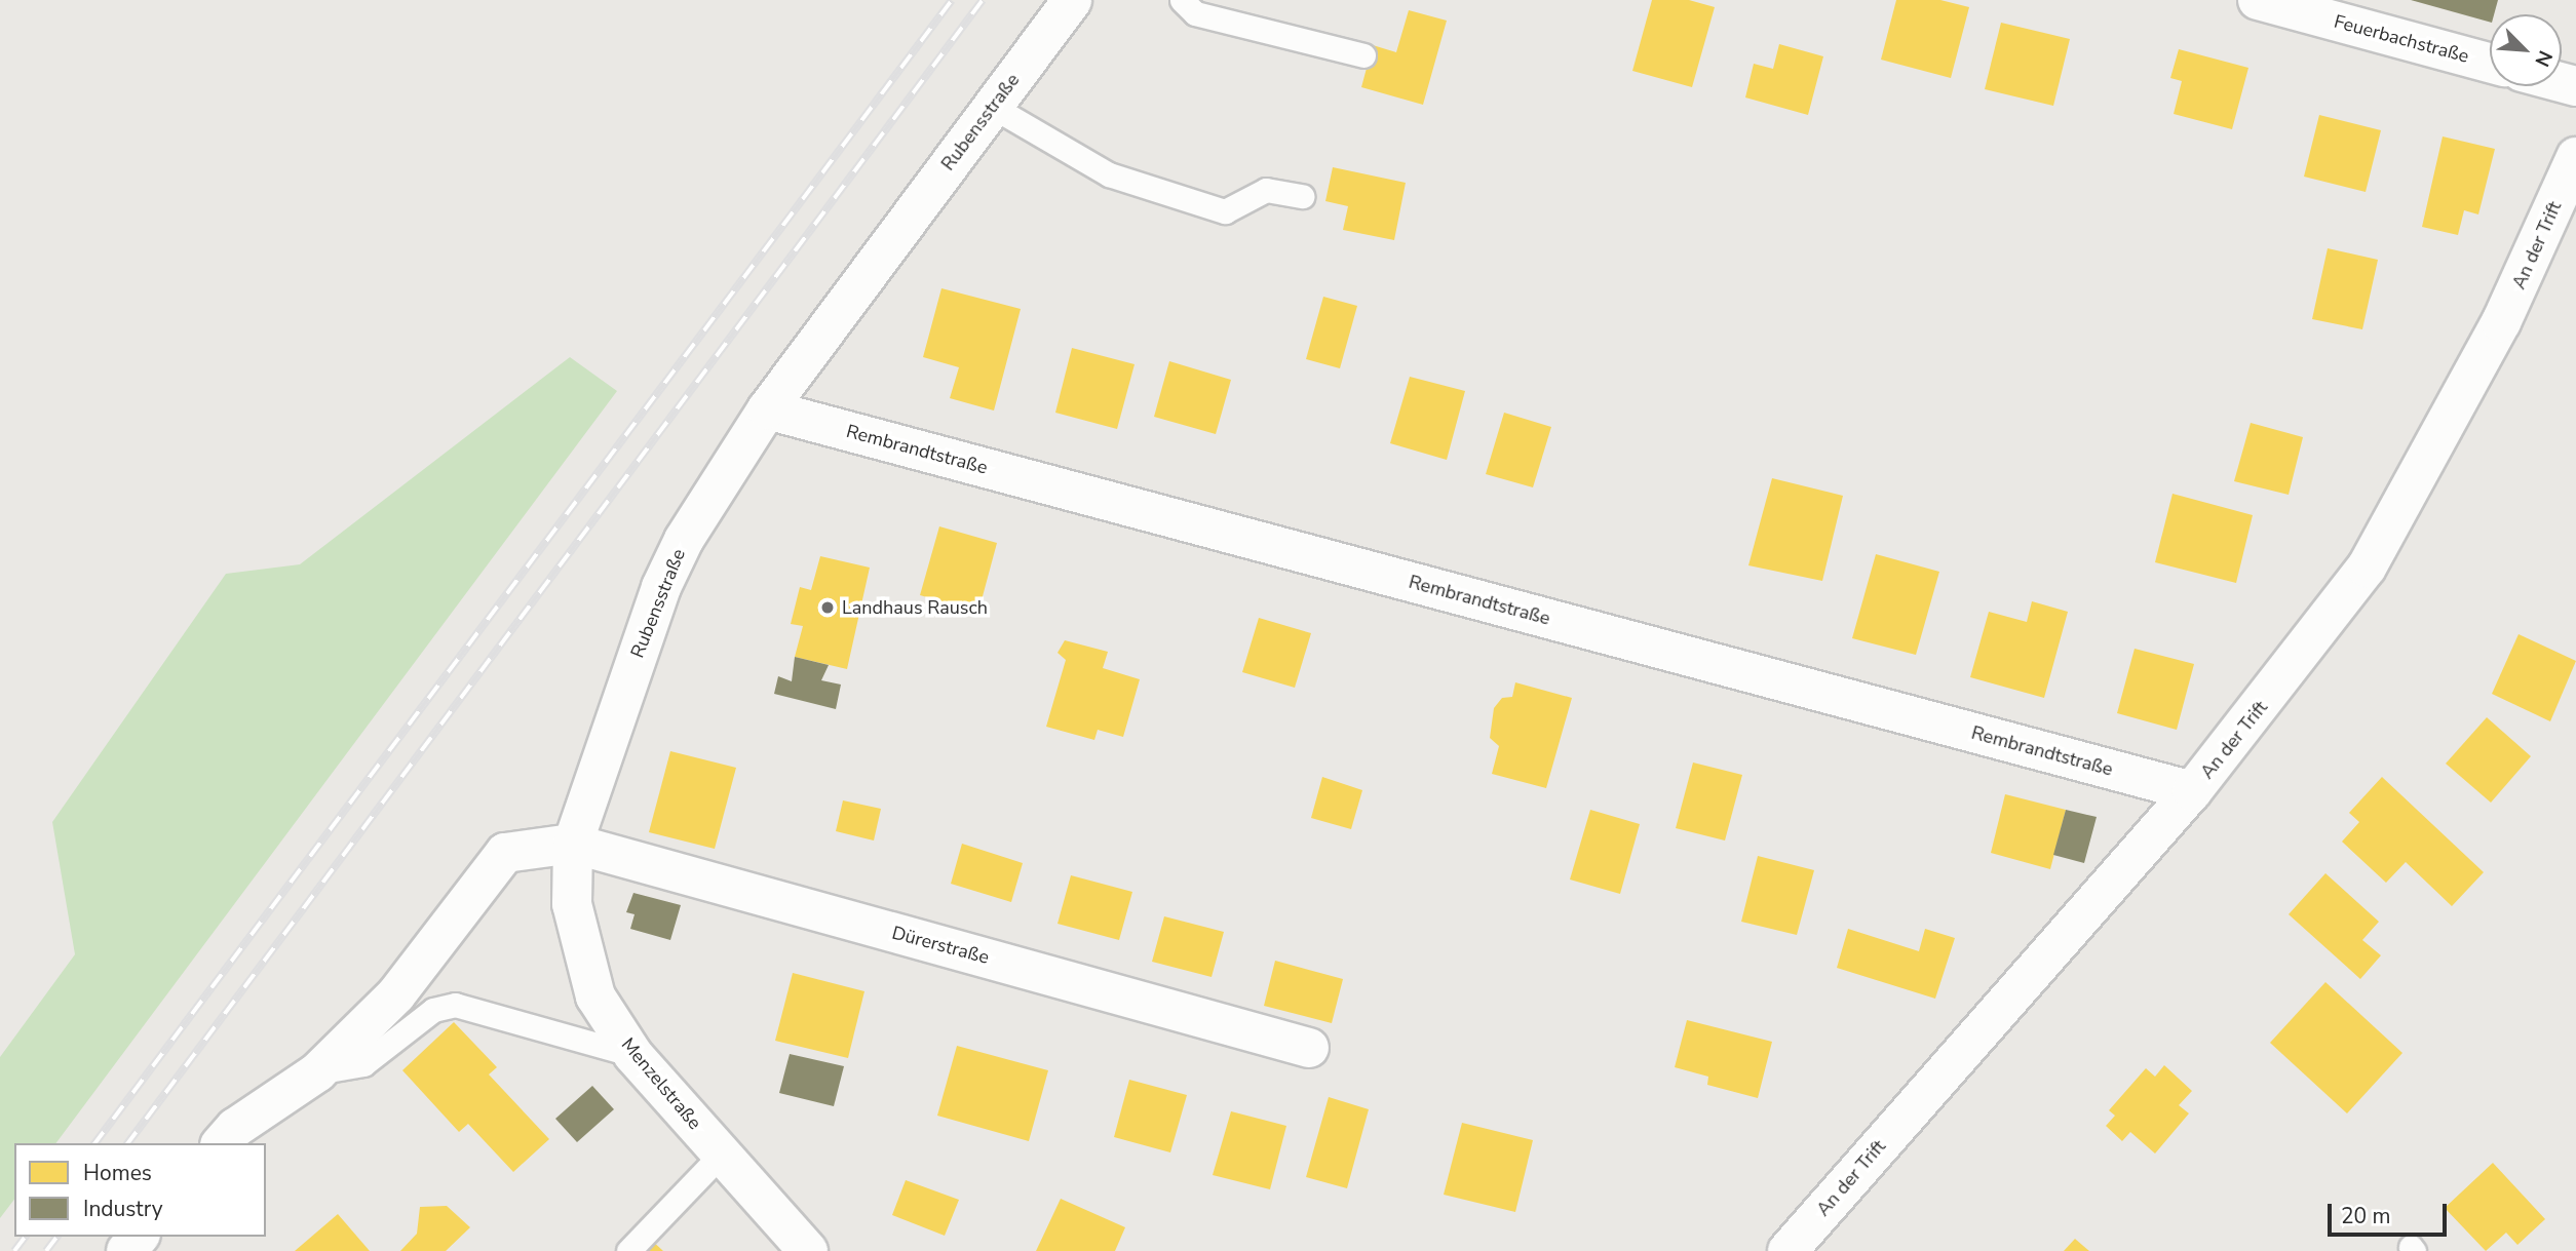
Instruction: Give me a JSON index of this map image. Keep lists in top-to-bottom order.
{
  "streets": {
    "street": [
      "Feuerbachstraße",
      "Rubensstraße",
      "An der Trift",
      "Rembrandtstraße",
      "Dürerstraße",
      "Menzelstraße"
    ]
  },
  "crossings": [
    ["Rubensstraße", "Rembrandtstraße"],
    ["Rubensstraße", "Dürerstraße"],
    ["Rubensstraße", "Menzelstraße"],
    ["An der Trift", "Rembrandtstraße"],
    ["Dürerstraße", "Menzelstraße"]
  ],
  "places": ["Landhaus Rausch"],
  "legend": ["Homes", "Industry"],
  "scale_bar": "20 m",
  "north": "bottom right"
}
